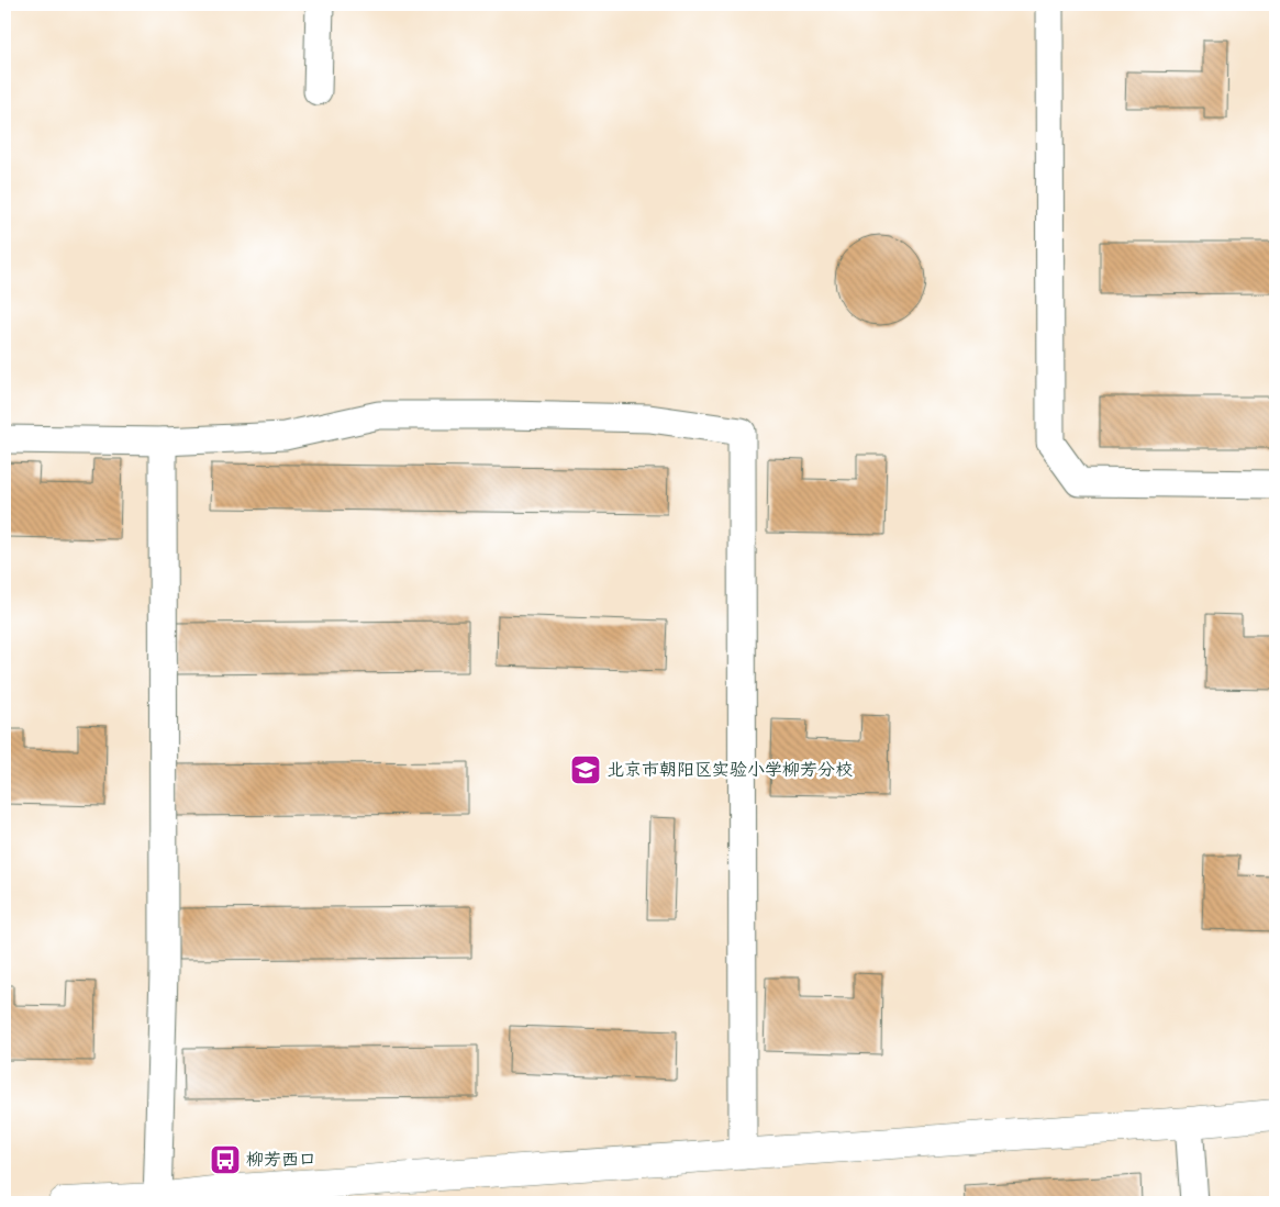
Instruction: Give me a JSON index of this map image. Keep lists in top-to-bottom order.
{
  "places": {
    "school or university": ["北京市朝阳区实验小学柳芳分校"],
    "bus stop": ["柳芳西口"]
  }
}
